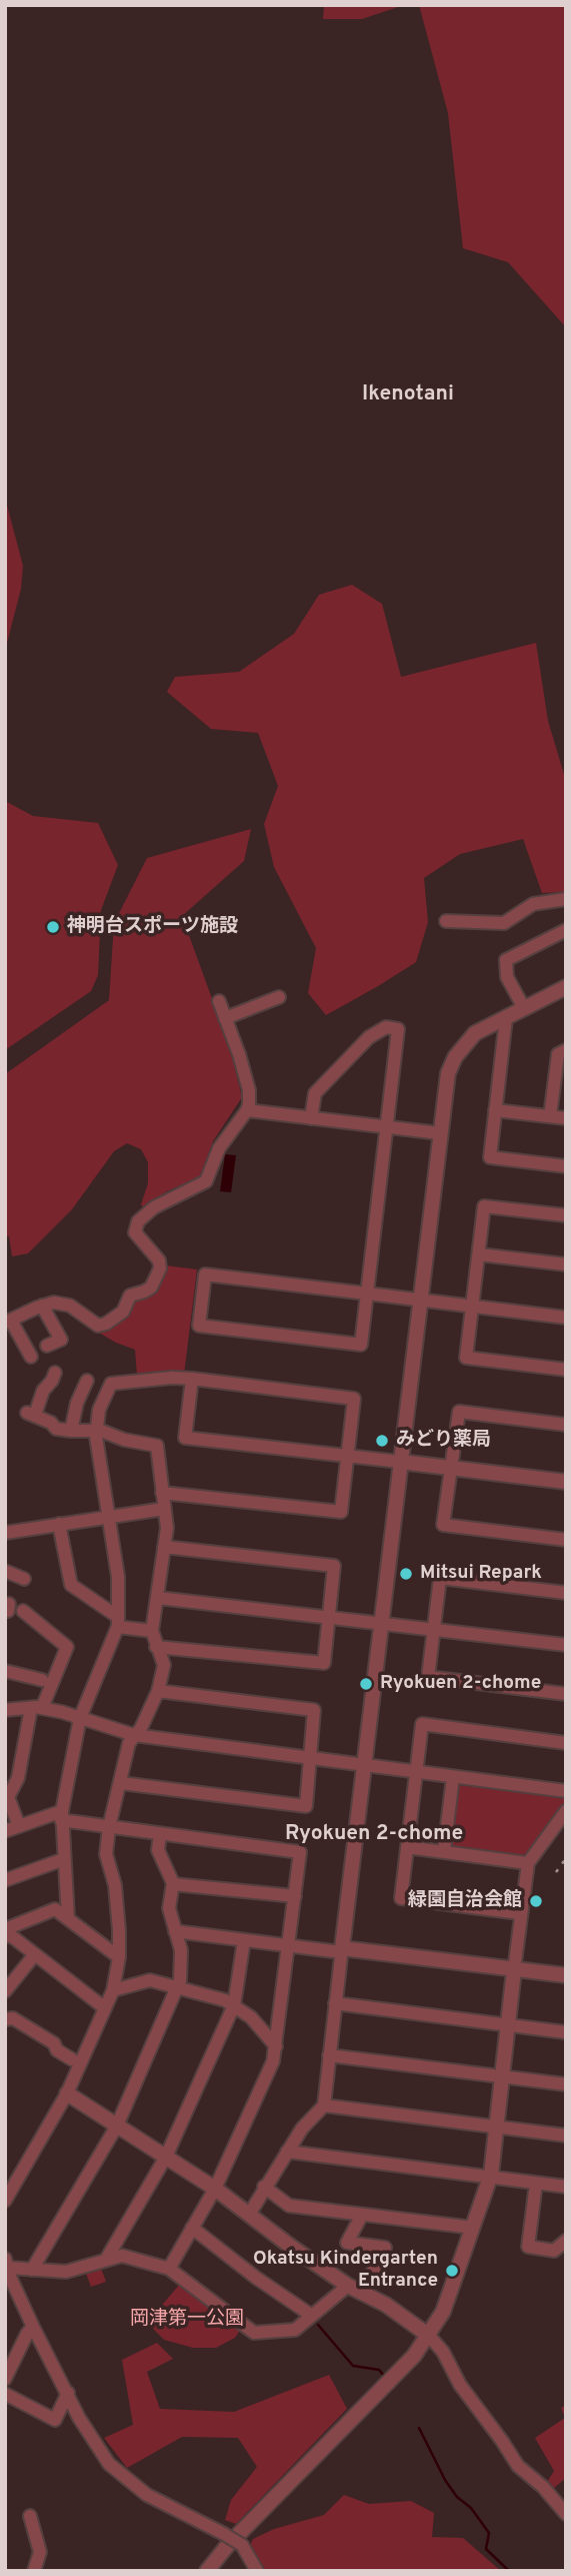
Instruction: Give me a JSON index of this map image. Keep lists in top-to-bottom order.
{
  "districts": ["Ikenotani", "Ryokuen 2-chome"],
  "parks": ["岡津第一公園"],
  "places": [
    "神明台スポーツ施設",
    "みどり薬局",
    "Mitsui Repark",
    "Ryokuen 2-chome",
    "緑園自治会館",
    "Okatsu Kindergarten Entrance"
  ]
}
